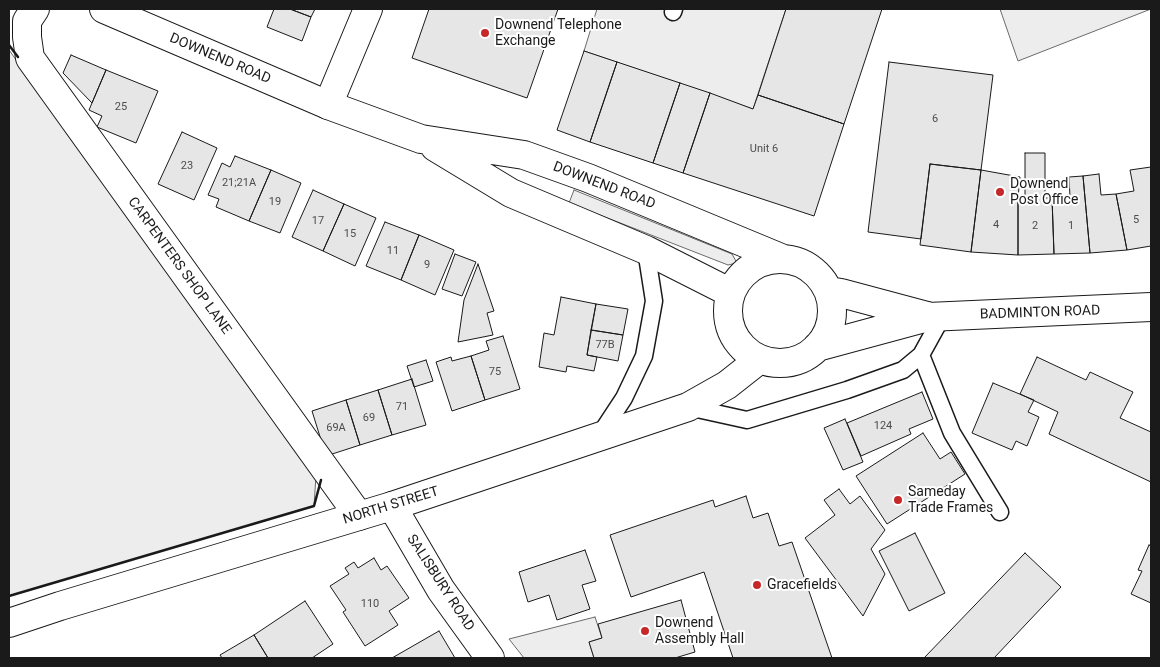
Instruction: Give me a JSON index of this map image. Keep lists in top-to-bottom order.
{
  "streets": {
    "main road": [
      "DOWNEND ROAD",
      "CARPENTERS SHOP LANE",
      "BADMINTON ROAD",
      "NORTH STREET",
      "SALISBURY ROAD"
    ]
  },
  "crossings": [
    ["DOWNEND ROAD", "BADMINTON ROAD"],
    ["DOWNEND ROAD", "NORTH STREET"],
    ["CARPENTERS SHOP LANE", "NORTH STREET"],
    ["BADMINTON ROAD", "NORTH STREET"],
    ["NORTH STREET", "SALISBURY ROAD"]
  ],
  "places": [
    "Downend Telephone Exchange",
    "Downend Post Office",
    "Sameday Trade Frames",
    "Gracefields",
    "Downend Assembly Hall"
  ],
  "house_numbers": [
    "25",
    "6",
    "Unit 6",
    "23",
    "21;21A",
    "19",
    "5",
    "17",
    "4",
    "2",
    "1",
    "15",
    "11",
    "9",
    "77B",
    "75",
    "71",
    "69",
    "124",
    "69A",
    "110"
  ]
}
